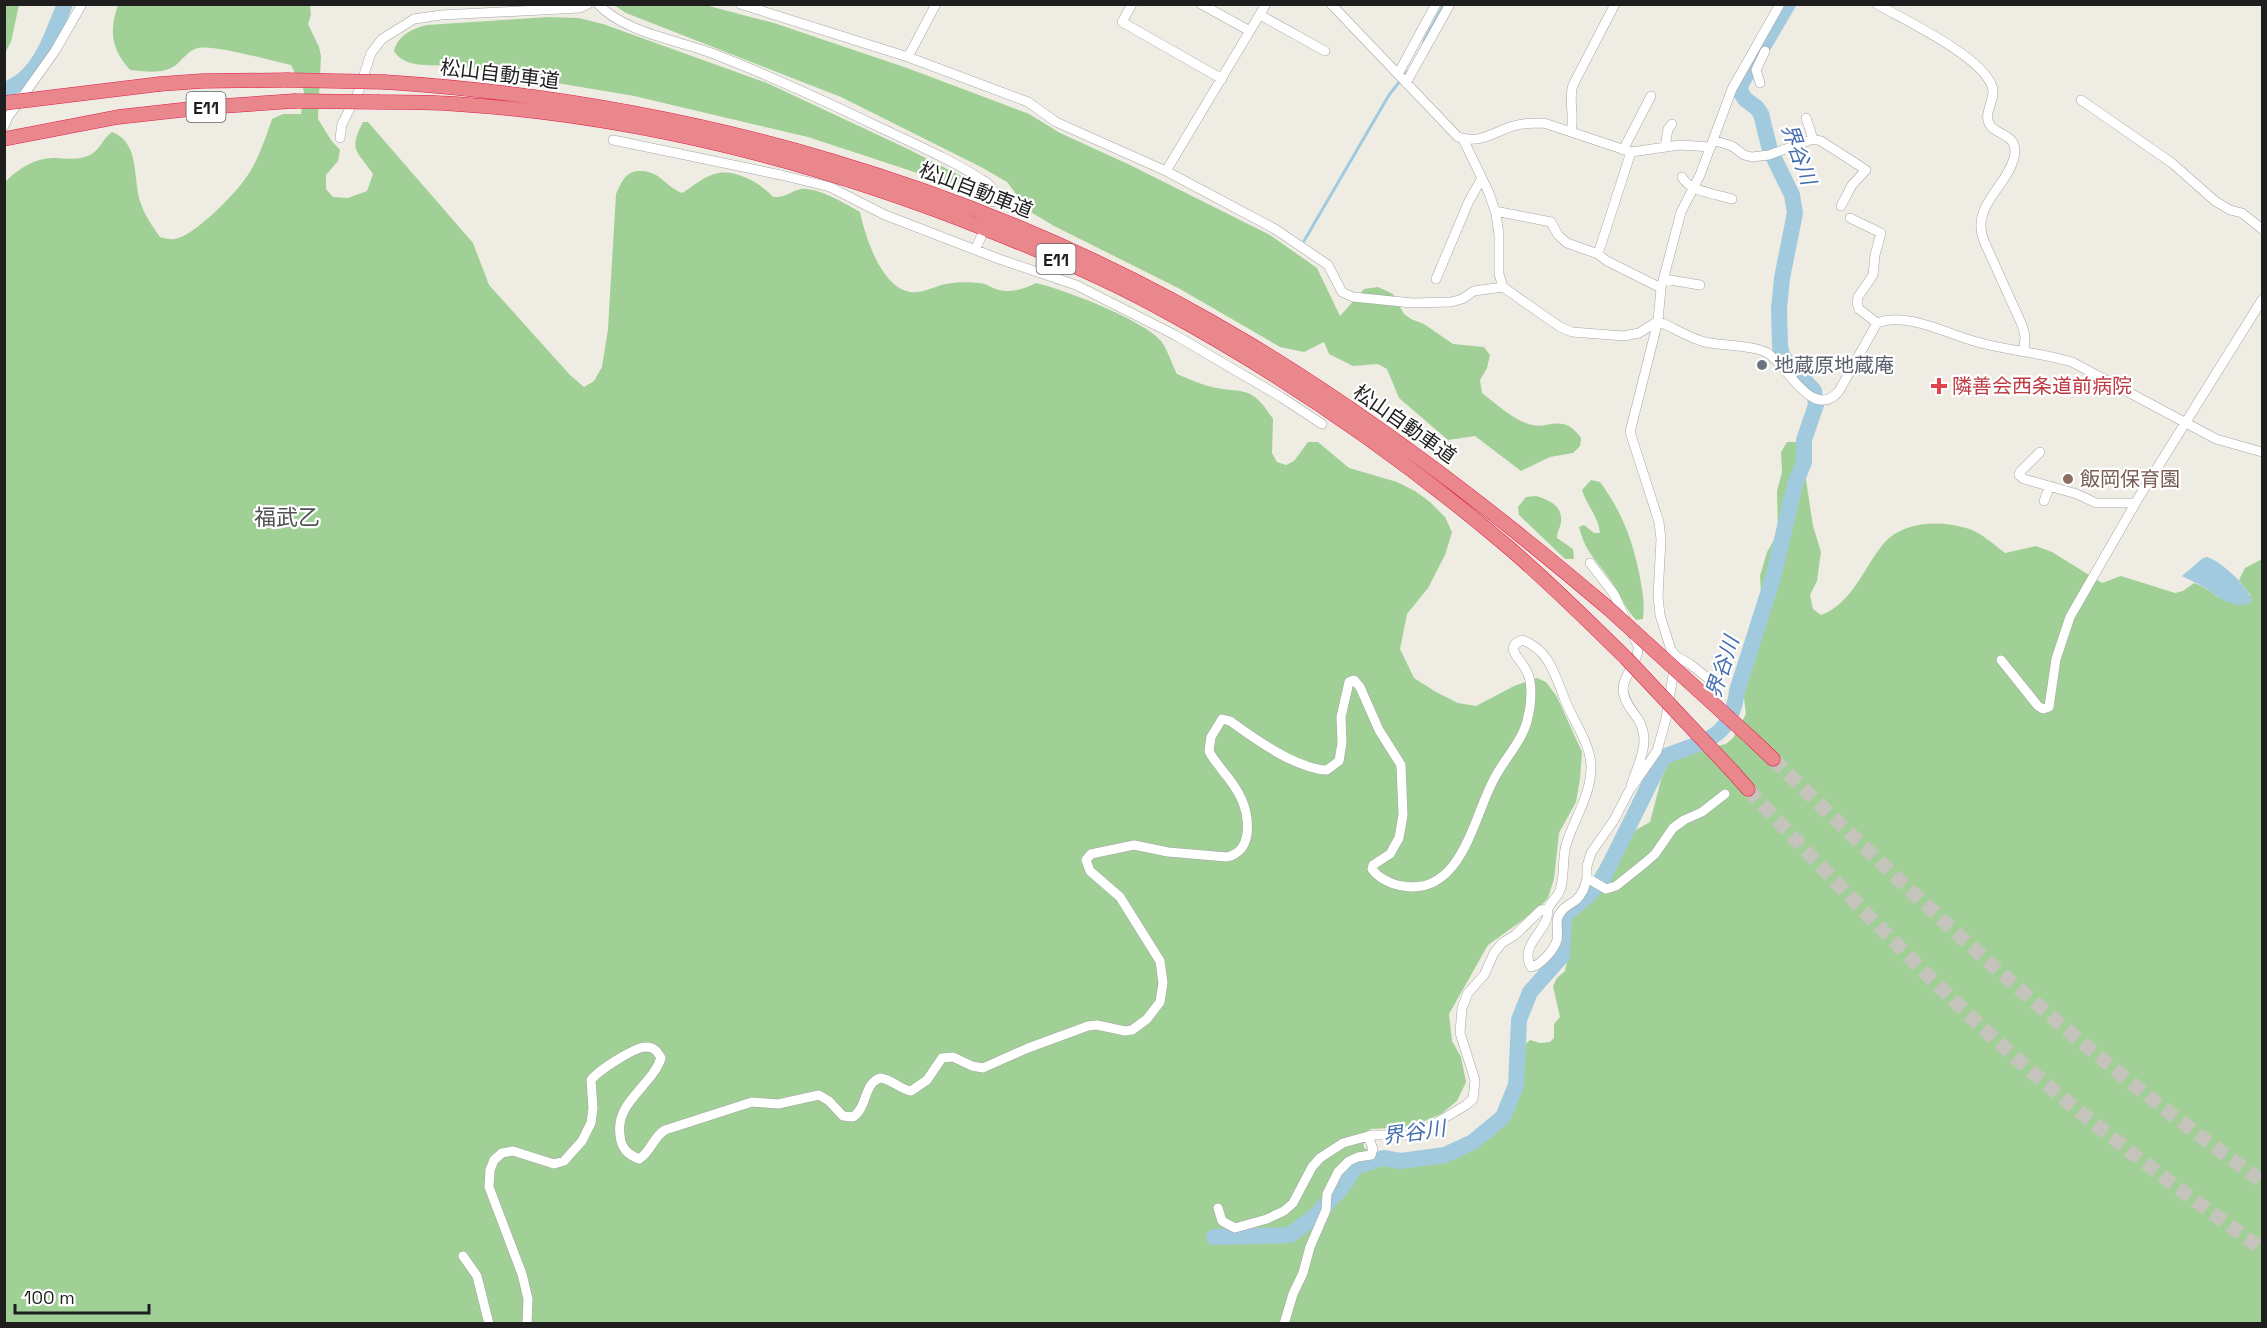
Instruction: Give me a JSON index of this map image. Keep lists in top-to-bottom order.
{
  "streets": {
    "highway": ["松山自動車道", "E11"]
  },
  "districts": ["福武乙"],
  "water": ["界谷川"],
  "places": {
    "other": ["地蔵原地蔵庵", "飯岡保育園"],
    "health": ["隣善会西条道前病院"]
  },
  "scale_bar": "100 m"
}
